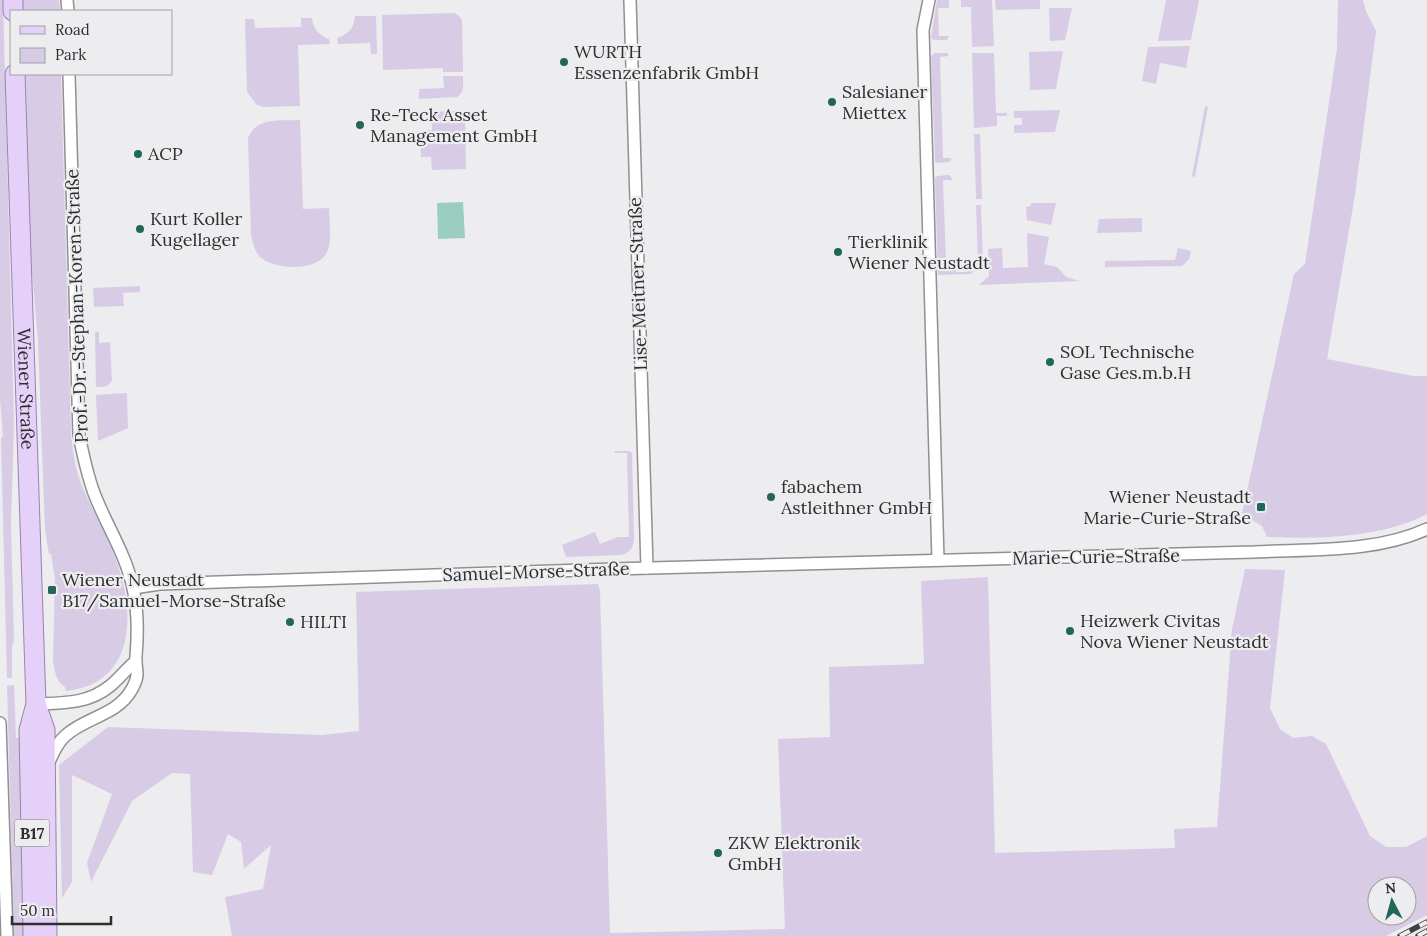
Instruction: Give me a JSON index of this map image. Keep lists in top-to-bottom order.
{
  "streets": {
    "main road": ["Wiener Straße", "B17"],
    "street": [
      "Lise-Meitner-Straße",
      "Prof.-Dr.-Stephan-Koren-Straße",
      "Marie-Curie-Straße",
      "Samuel-Morse-Straße"
    ]
  },
  "crossings": [
    ["Lise-Meitner-Straße", "Samuel-Morse-Straße"],
    ["Prof.-Dr.-Stephan-Koren-Straße", "Wiener Straße"],
    ["Prof.-Dr.-Stephan-Koren-Straße", "Samuel-Morse-Straße"],
    ["Marie-Curie-Straße", "Samuel-Morse-Straße"]
  ],
  "places": {
    "other": [
      "WURTH Essenzenfabrik GmbH",
      "Salesianer Miettex",
      "Re-Teck Asset Management GmbH",
      "ACP",
      "Kurt Koller Kugellager",
      "Tierklinik Wiener Neustadt",
      "SOL Technische Gase Ges.m.b.H",
      "fabachem Astleithner GmbH",
      "HILTI",
      "Heizwerk Civitas Nova Wiener Neustadt",
      "ZKW Elektronik GmbH"
    ],
    "transit": ["Wiener Neustadt Marie-Curie-Straße", "Wiener Neustadt B17/Samuel-Morse-Straße"]
  },
  "legend": ["Road", "Park"],
  "scale_bar": "50 m",
  "north": "top"
}
